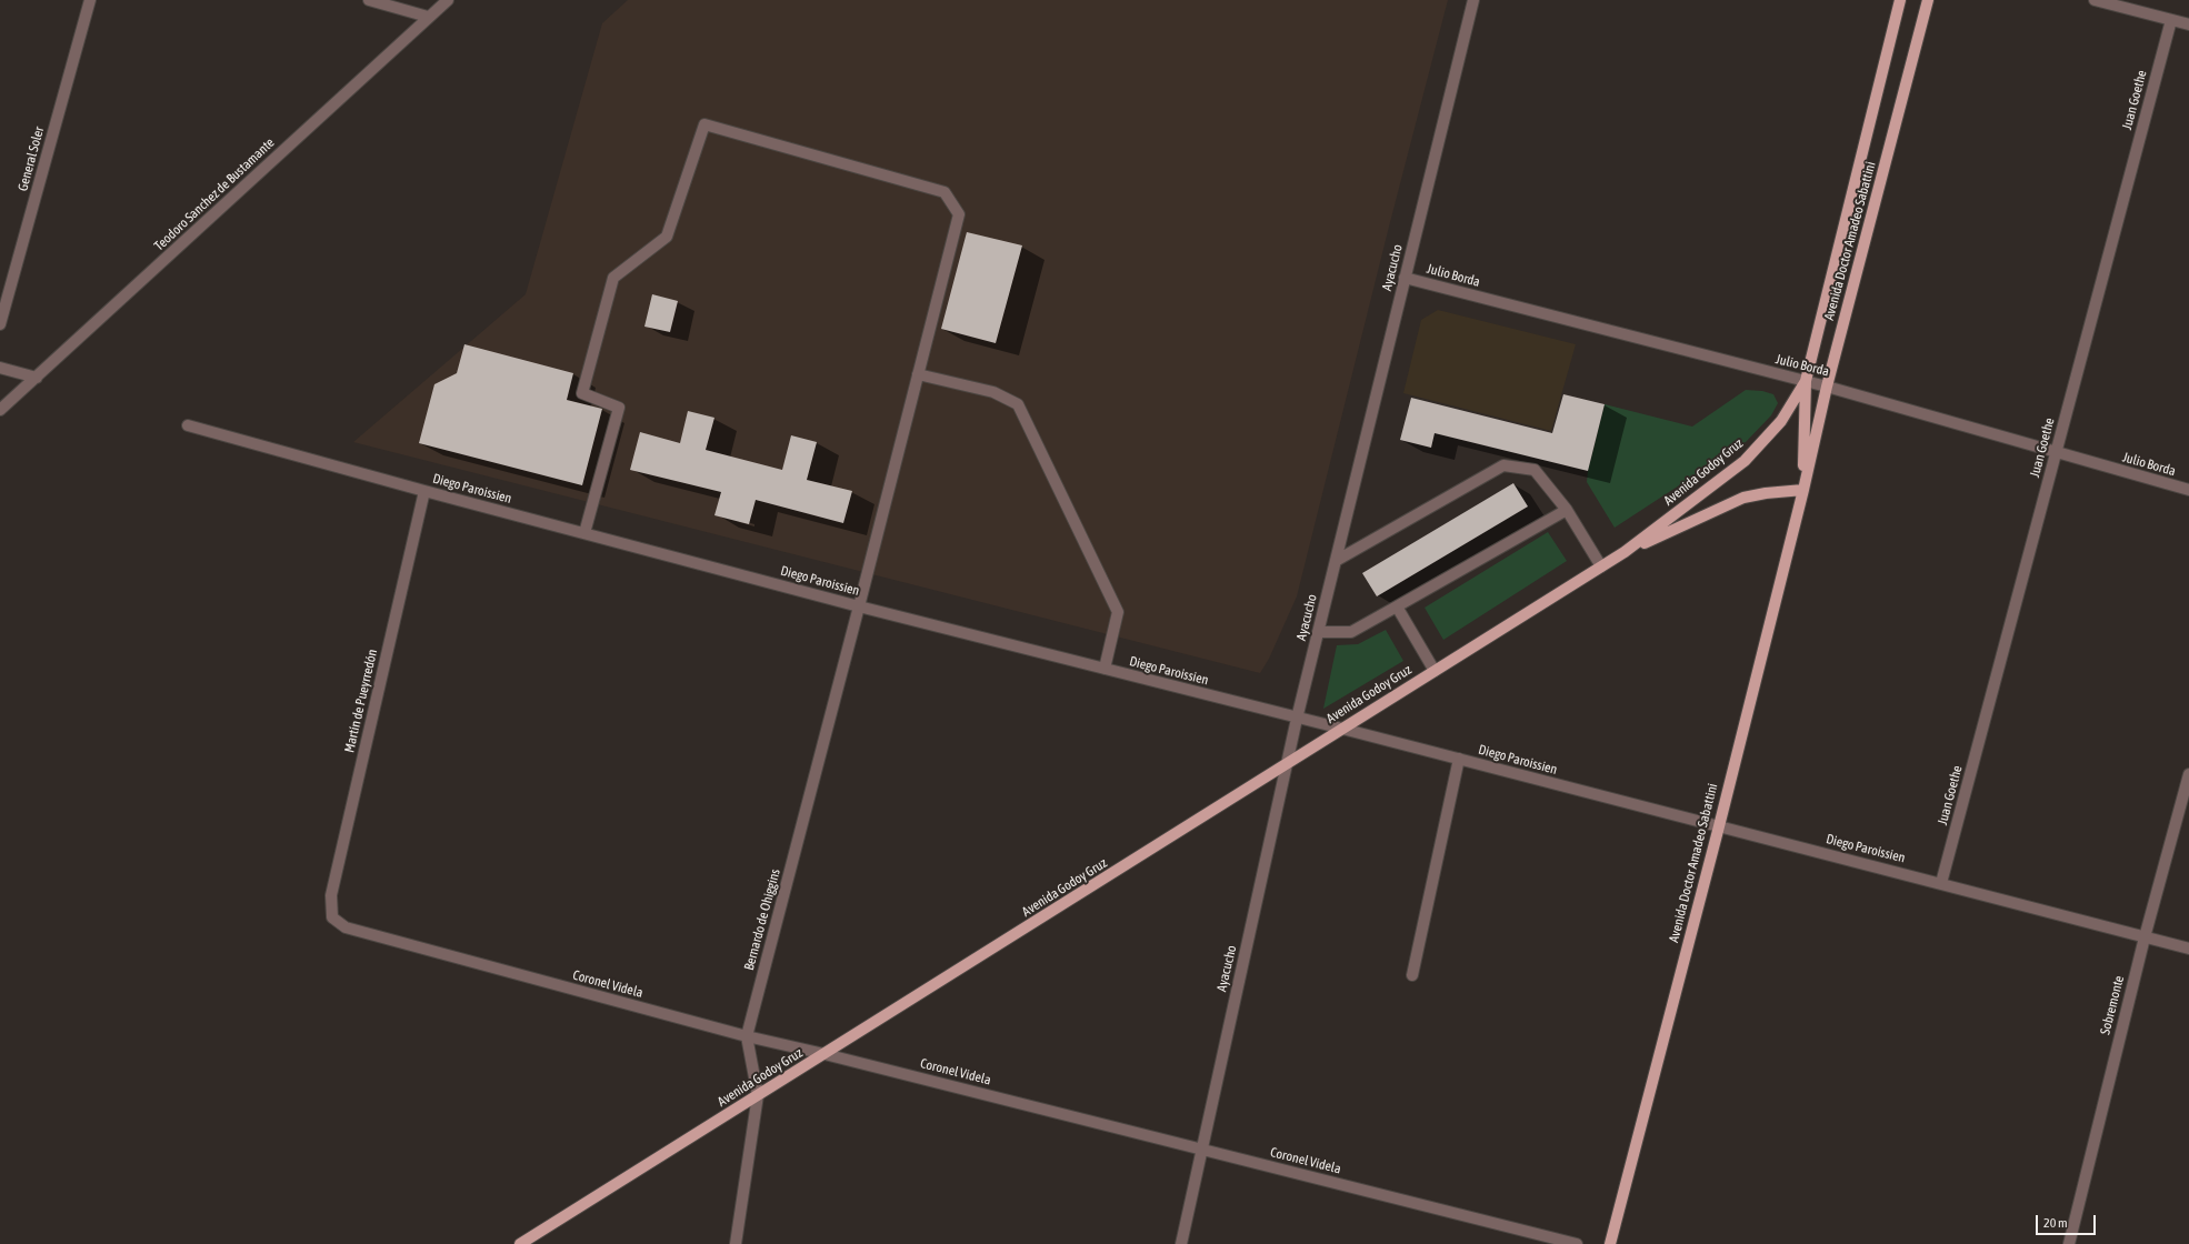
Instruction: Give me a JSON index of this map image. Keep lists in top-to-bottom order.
{
  "streets": {
    "main road": ["Avenida Doctor Amadeo Sabattini", "Avenida Godoy Gruz"],
    "street": [
      "Juan Goethe",
      "General Soler",
      "Teodoro Sanchez de Bustamante",
      "Ayacucho",
      "Julio Borda",
      "Diego Paroissien",
      "Martín de Pueyrredón",
      "Bernardo de Ohiggins",
      "Coronel Videla",
      "Sobremonte"
    ]
  },
  "crossings": [
    ["Juan Goethe", "Julio Borda"],
    ["Juan Goethe", "Diego Paroissien"],
    ["Avenida Doctor Amadeo Sabattini", "Julio Borda"],
    ["Avenida Doctor Amadeo Sabattini", "Avenida Godoy Gruz"],
    ["Avenida Doctor Amadeo Sabattini", "Diego Paroissien"],
    ["Ayacucho", "Julio Borda"],
    ["Ayacucho", "Avenida Godoy Gruz"],
    ["Ayacucho", "Diego Paroissien"],
    ["Ayacucho", "Coronel Videla"],
    ["Julio Borda", "Avenida Godoy Gruz"],
    ["Avenida Godoy Gruz", "Diego Paroissien"],
    ["Avenida Godoy Gruz", "Bernardo de Ohiggins"],
    ["Avenida Godoy Gruz", "Coronel Videla"],
    ["Diego Paroissien", "Martín de Pueyrredón"],
    ["Diego Paroissien", "Bernardo de Ohiggins"],
    ["Diego Paroissien", "Sobremonte"],
    ["Martín de Pueyrredón", "Coronel Videla"],
    ["Bernardo de Ohiggins", "Coronel Videla"]
  ],
  "scale_bar": "20 m"
}
